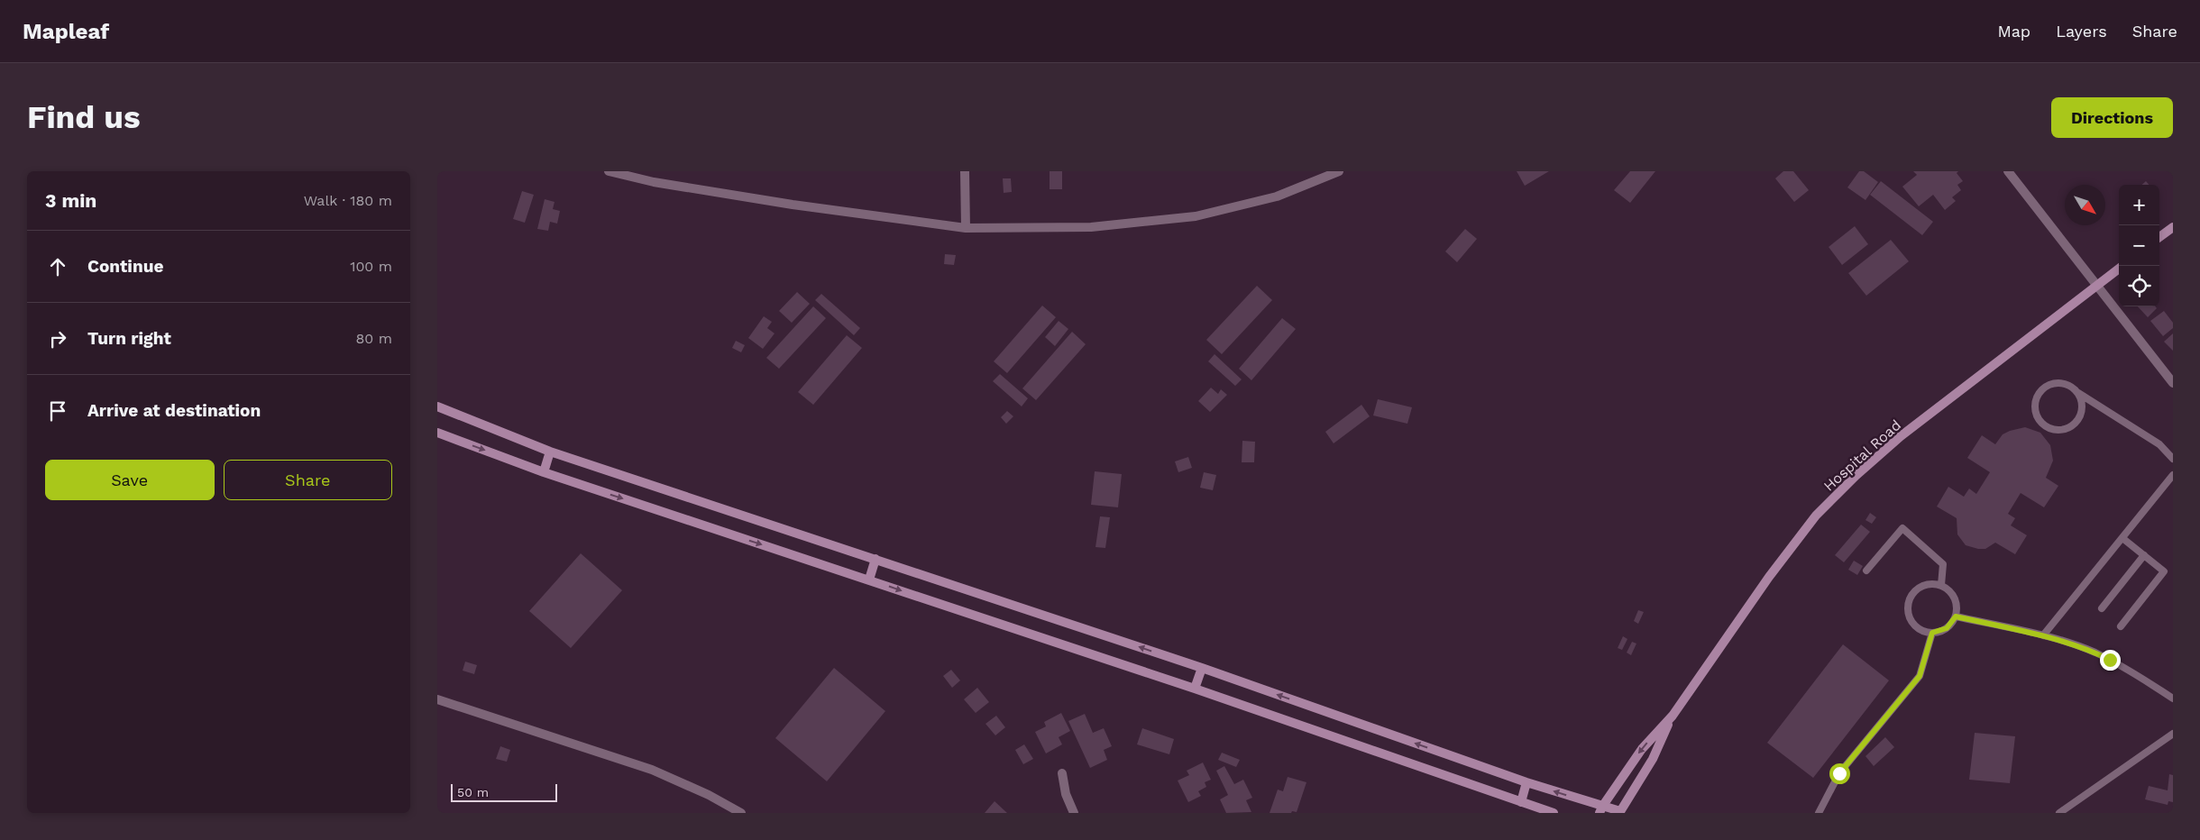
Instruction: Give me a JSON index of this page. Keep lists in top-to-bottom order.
{
  "streets": {
    "street": ["Hospital Road"]
  },
  "scale_bar": "50 m",
  "north": "bottom right",
  "page": {
    "header": "Mapleaf",
    "nav": ["Map", "Layers", "Share"],
    "buttons": [
      "Directions",
      ["Save", "Share"]
    ],
    "title": "Find us",
    "heading": ["3 min", "Walk · 180 m"],
    "map_buttons": ["+", "−"],
    "list": [
      ["Continue", "100 m"],
      ["Turn right", "80 m"],
      "Arrive at destination"
    ],
    "scale": "50 m"
  }
}
